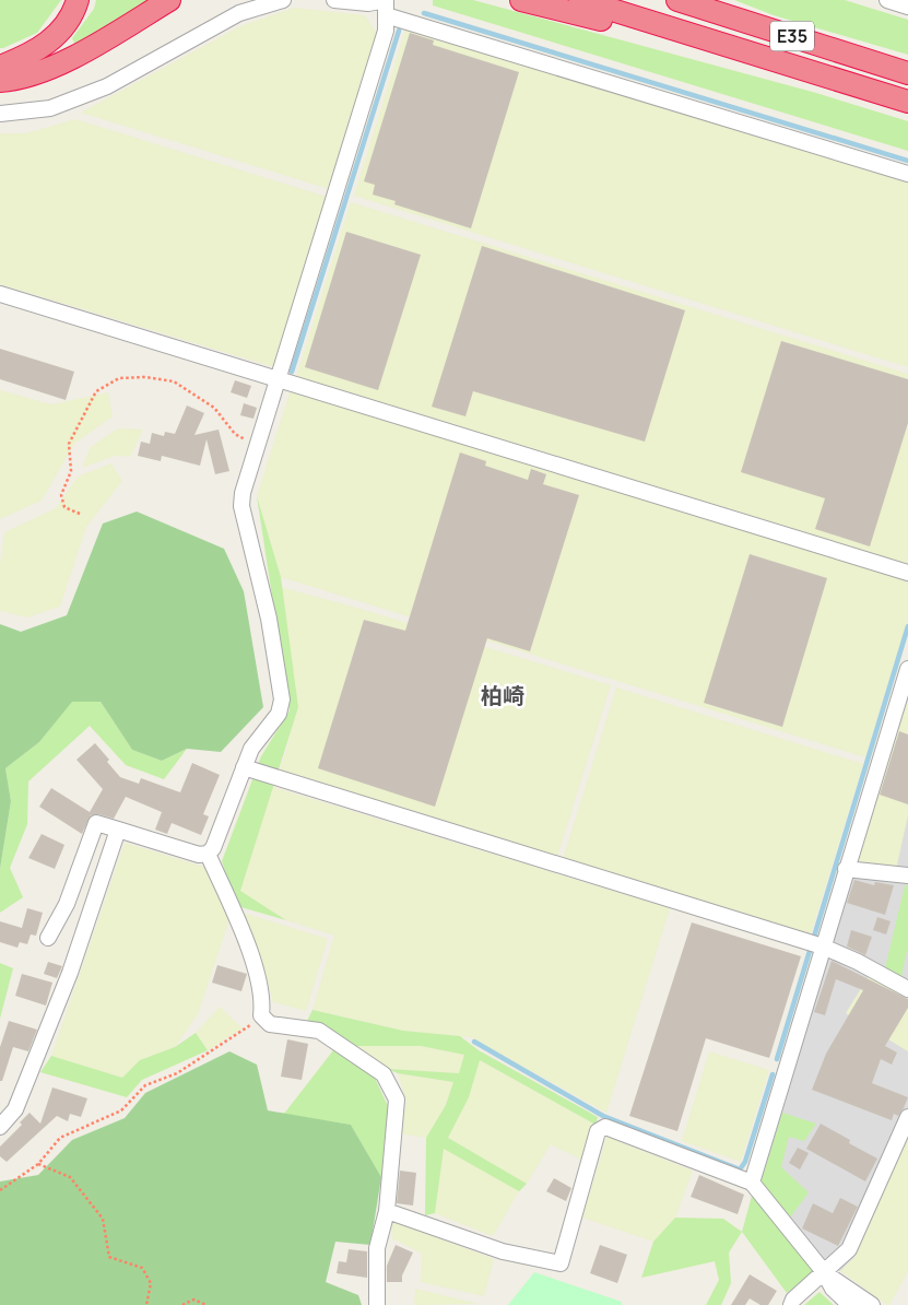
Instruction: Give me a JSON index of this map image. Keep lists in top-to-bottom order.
{
  "streets": {
    "highway": ["E35"]
  },
  "districts": ["柏崎"]
}
